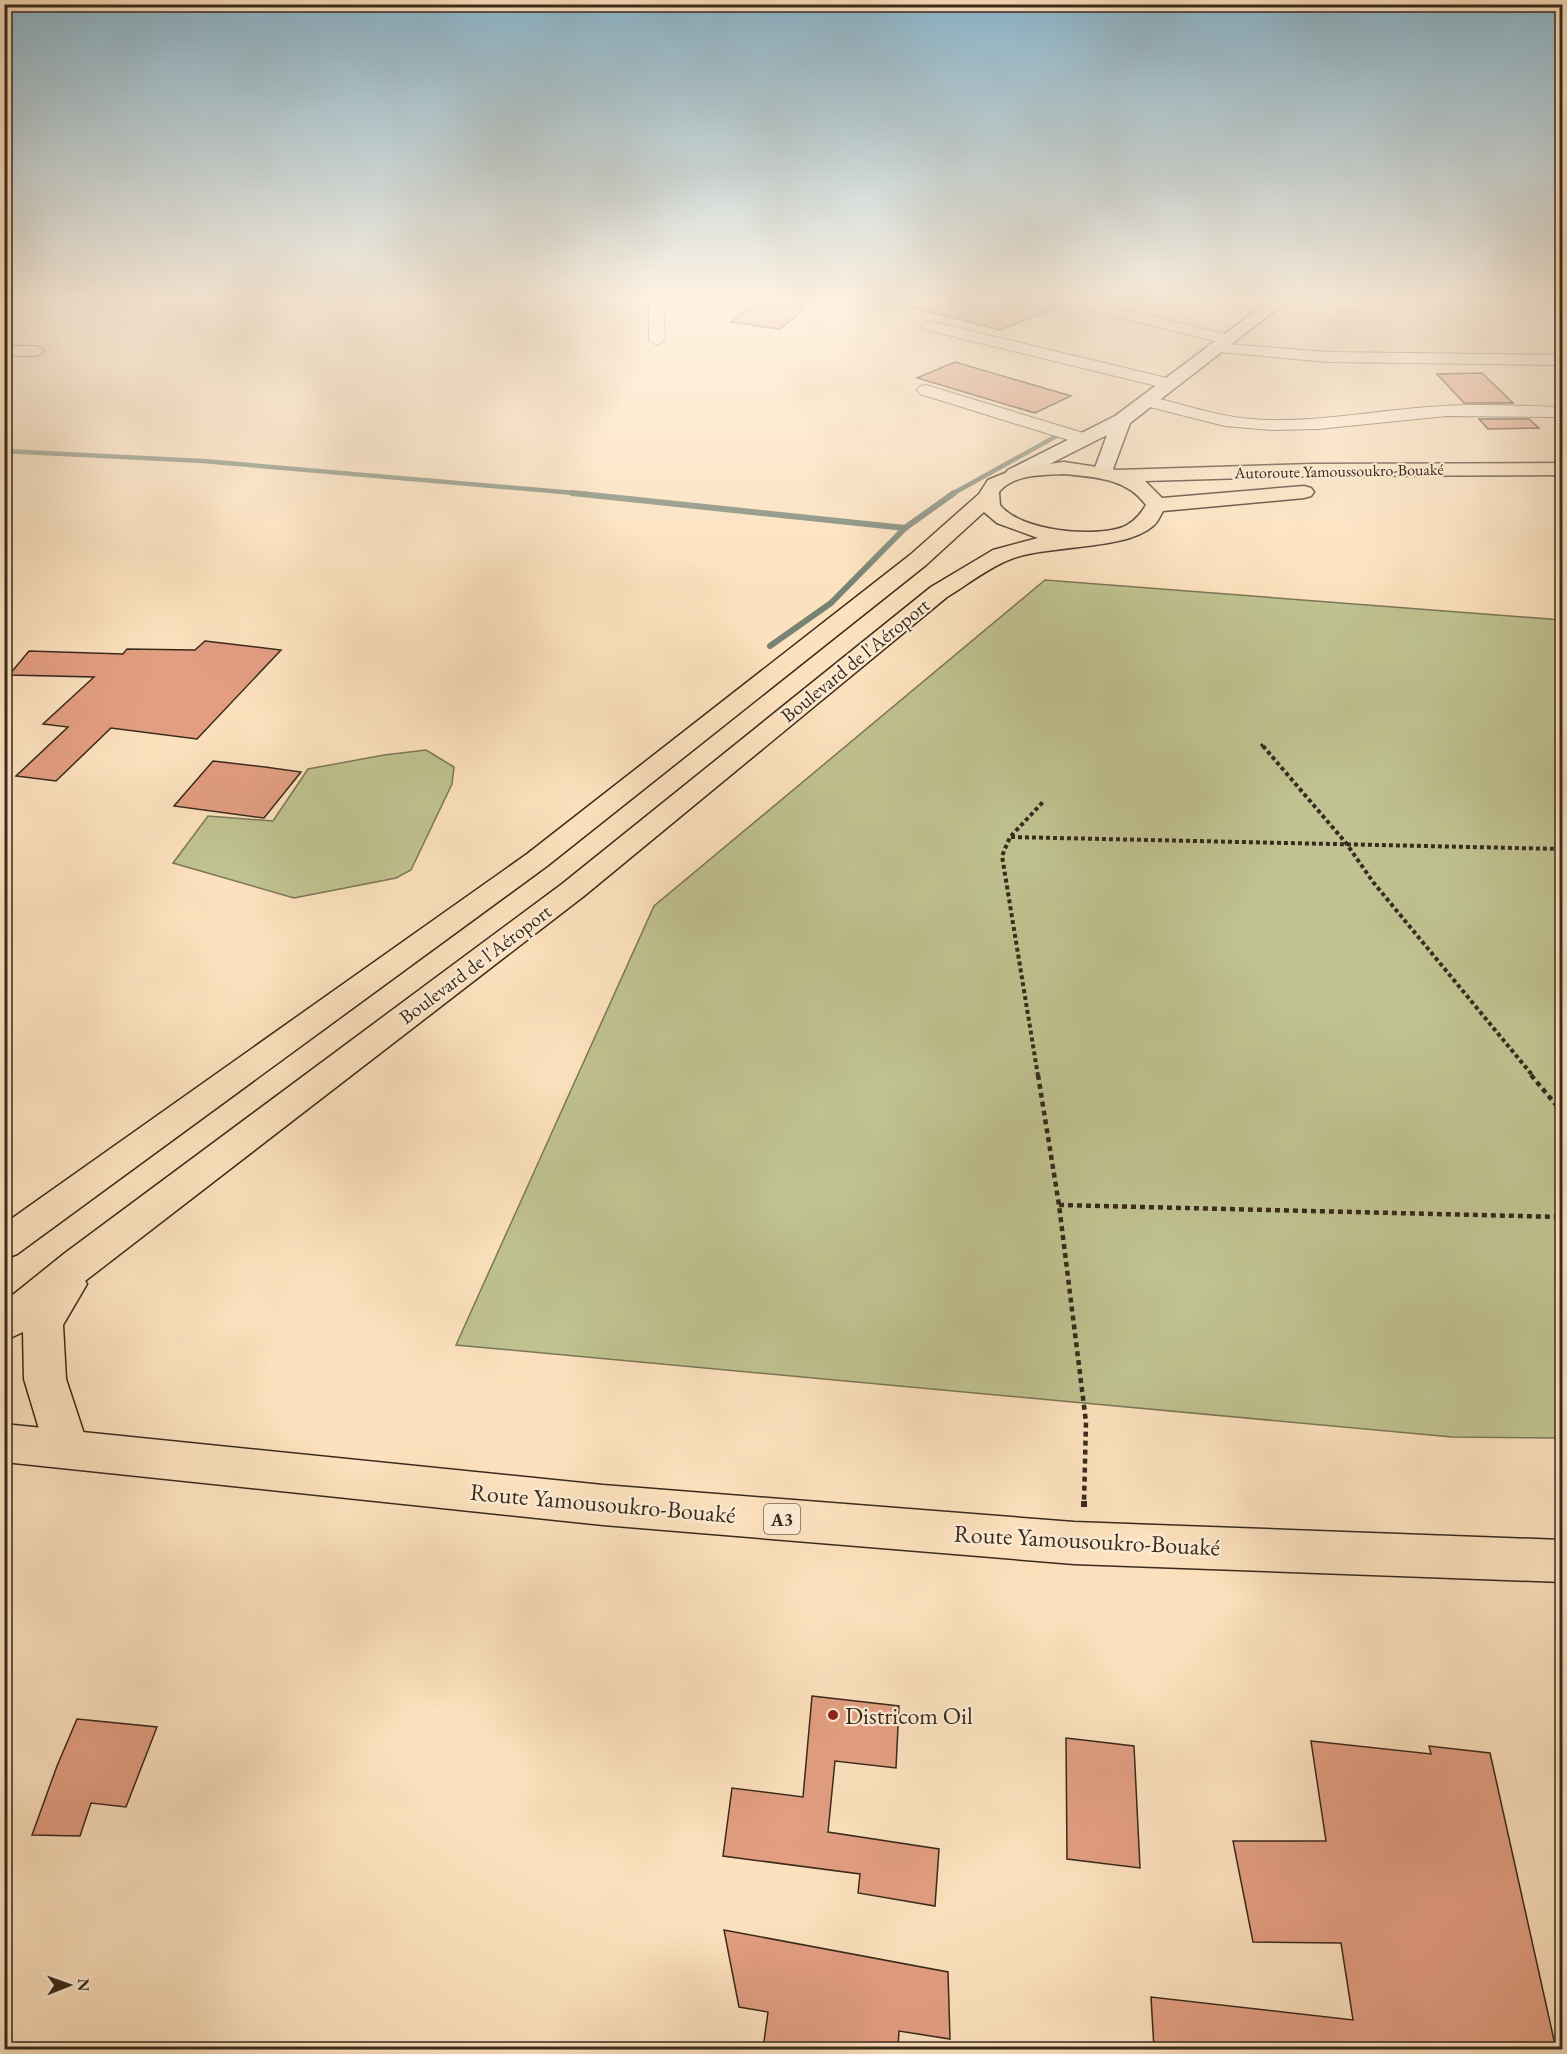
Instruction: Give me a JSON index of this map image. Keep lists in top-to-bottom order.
{
  "streets": {
    "main road": [
      "Autoroute Yamoussoukro-Bouaké",
      "Boulevard de l'Aéroport",
      "Route Yamousoukro-Bouaké",
      "A3"
    ]
  },
  "places": ["Districom Oil"],
  "north": "right"
}
